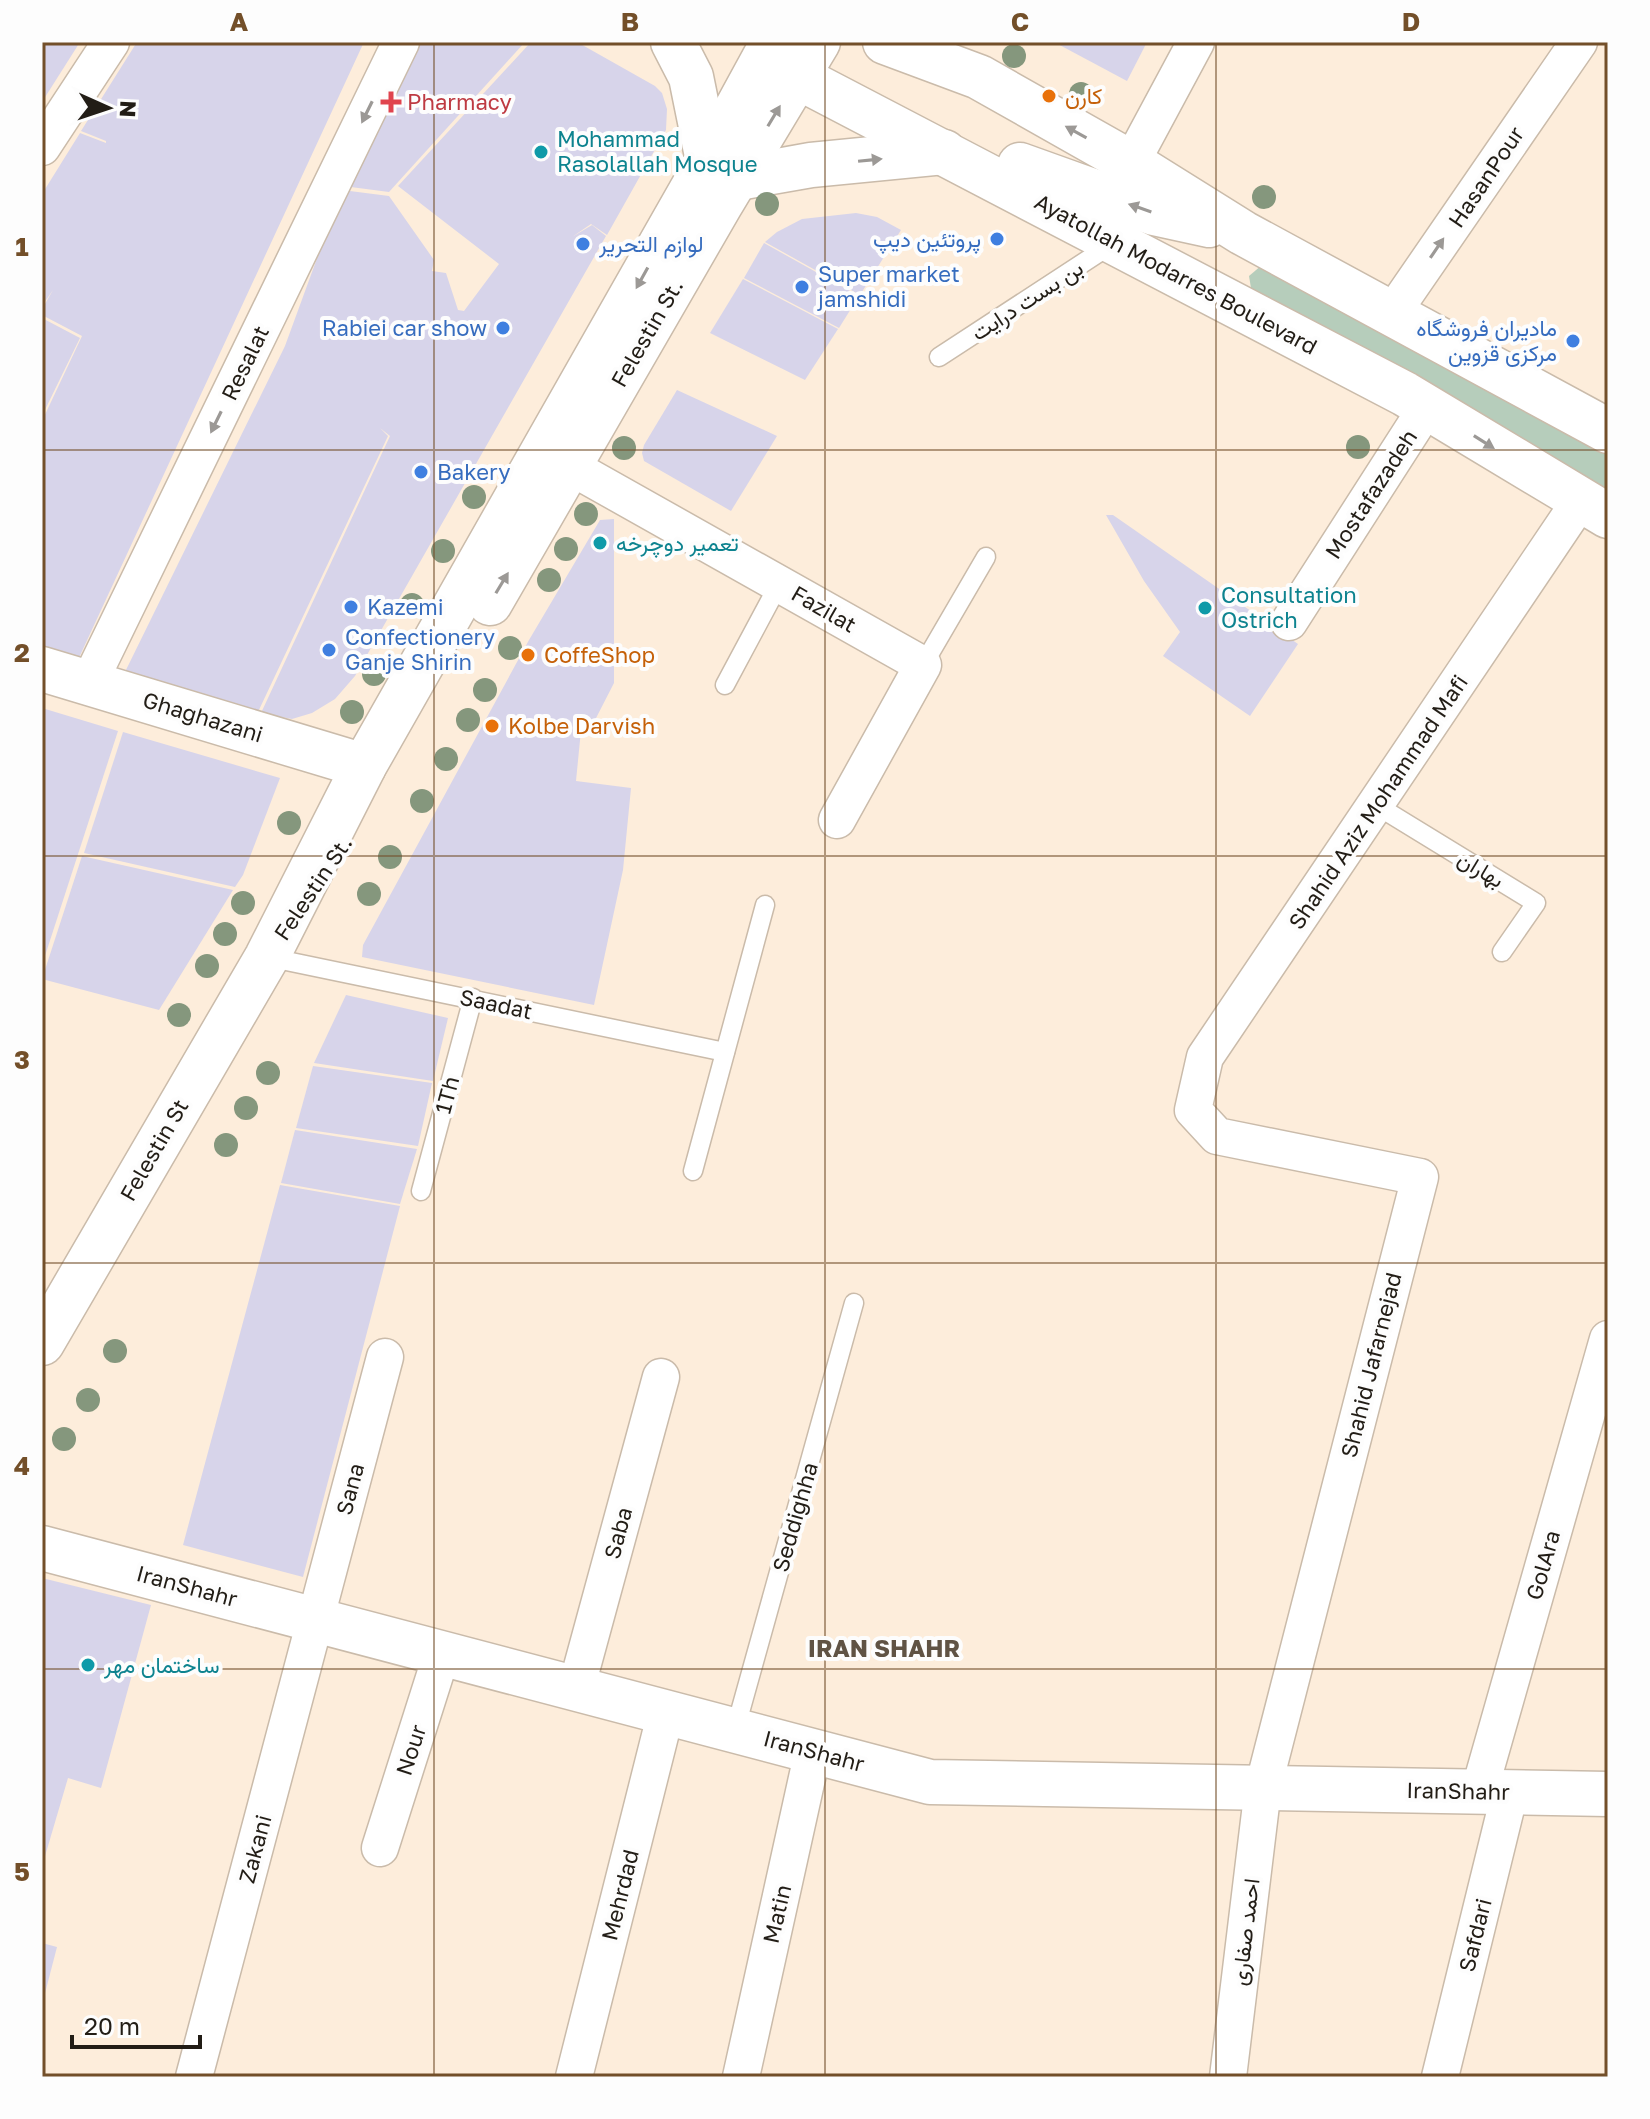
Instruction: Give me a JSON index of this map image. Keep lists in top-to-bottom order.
{
  "streets": {
    "main road": [
      "Ayatollah Modarres Boulevard",
      "Felestin St.",
      "Ghaghazani",
      "Felestin St",
      "IranShahr"
    ],
    "street": [
      "HasanPour",
      "Resalat",
      "Mostafazadeh",
      "Fazilat",
      "Shahid Aziz Mohammad Mafi",
      "Shahid Jafarnejad",
      "Sana",
      "Saba",
      "GolAra",
      "Nour",
      "Zakani",
      "Mehrdad",
      "Matin",
      "احمد صفاری",
      "Safdari"
    ],
    "lane": [
      "بن بست درایت",
      "بهاران",
      "Saadat",
      "1Th",
      "Seddighha"
    ]
  },
  "crossings": [
    ["Ayatollah Modarres Boulevard", "بن بست درایت"],
    ["Ayatollah Modarres Boulevard", "Felestin St."],
    ["Ayatollah Modarres Boulevard", "Mostafazadeh"],
    ["Ayatollah Modarres Boulevard", "Shahid Aziz Mohammad Mafi"],
    ["Felestin St.", "Fazilat"],
    ["Felestin St.", "Ghaghazani"],
    ["Felestin St.", "Saadat"],
    ["Felestin St.", "Felestin St"],
    ["Resalat", "Ghaghazani"],
    ["Shahid Aziz Mohammad Mafi", "بهاران"],
    ["Shahid Aziz Mohammad Mafi", "Shahid Jafarnejad"],
    ["Saadat", "1Th"],
    ["Saadat", "Felestin St"],
    ["Shahid Jafarnejad", "IranShahr"],
    ["Shahid Jafarnejad", "احمد صفاری"],
    ["Sana", "IranShahr"],
    ["Sana", "Zakani"],
    ["Seddighha", "IranShahr"],
    ["Saba", "IranShahr"],
    ["GolAra", "IranShahr"],
    ["GolAra", "Safdari"],
    ["IranShahr", "Nour"],
    ["IranShahr", "Zakani"],
    ["IranShahr", "Mehrdad"],
    ["IranShahr", "Matin"],
    ["IranShahr", "احمد صفاری"],
    ["IranShahr", "Safdari"]
  ],
  "one_way": ["Resalat"],
  "districts": ["IRAN SHAHR"],
  "places": {
    "other": [
      "کارن",
      "Mohammad Rasolallah Mosque",
      "پروتئین دیپ",
      "لوازم التحریر",
      "Super market jamshidi",
      "Rabiei car show",
      "مادیران فروشگاه مرکزی قزوین",
      "Bakery",
      "تعمیر دوچرخه",
      "Kazemi",
      "Consultation Ostrich",
      "Confectionery Ganje Shirin",
      "CoffeShop",
      "Kolbe Darvish",
      "ساختمان مهر"
    ],
    "health": ["Pharmacy"]
  },
  "scale_bar": "20 m",
  "north": "right",
  "grid": {
    "columns": [
      "A",
      "B",
      "C",
      "D"
    ],
    "rows": [
      "1",
      "2",
      "3",
      "4",
      "5"
    ]
  }
}
